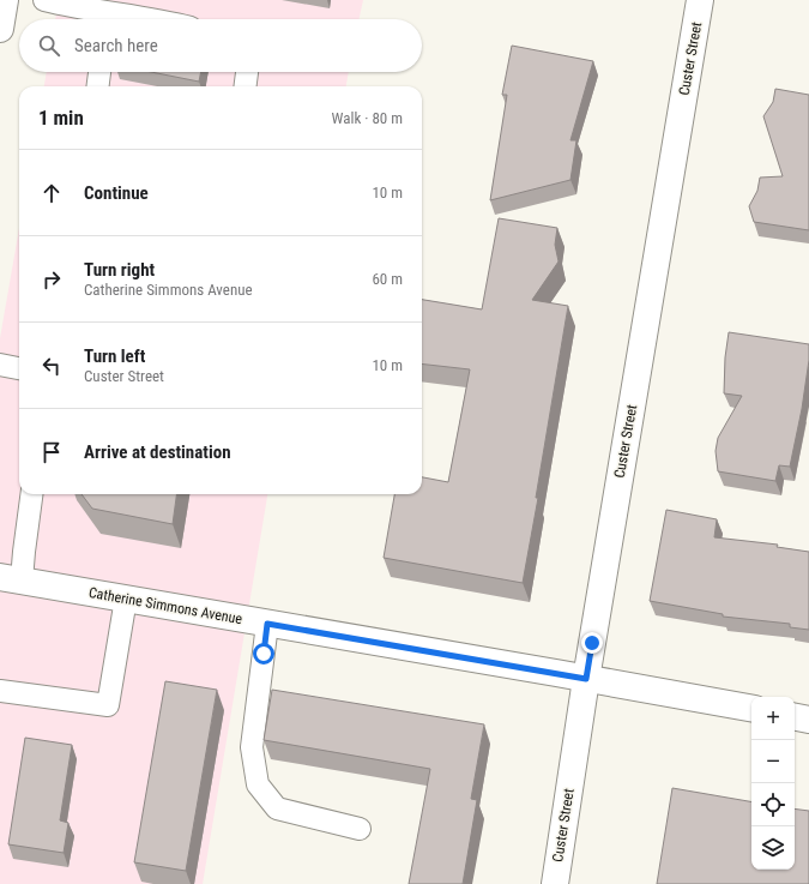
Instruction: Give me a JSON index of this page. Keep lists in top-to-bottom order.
{
  "streets": {
    "street": ["Custer Street", "Catherine Simmons Avenue"]
  },
  "crossings": [
    ["Custer Street", "Catherine Simmons Avenue"]
  ],
  "page": {
    "search": "Search here",
    "heading": ["1 min", "Walk · 80 m"],
    "list": [
      ["Continue", "10 m"],
      ["Turn right", "Catherine Simmons Avenue", "60 m"],
      ["Turn left", "Custer Street", "10 m"],
      "Arrive at destination"
    ],
    "map_buttons": ["+", "−"]
  }
}
